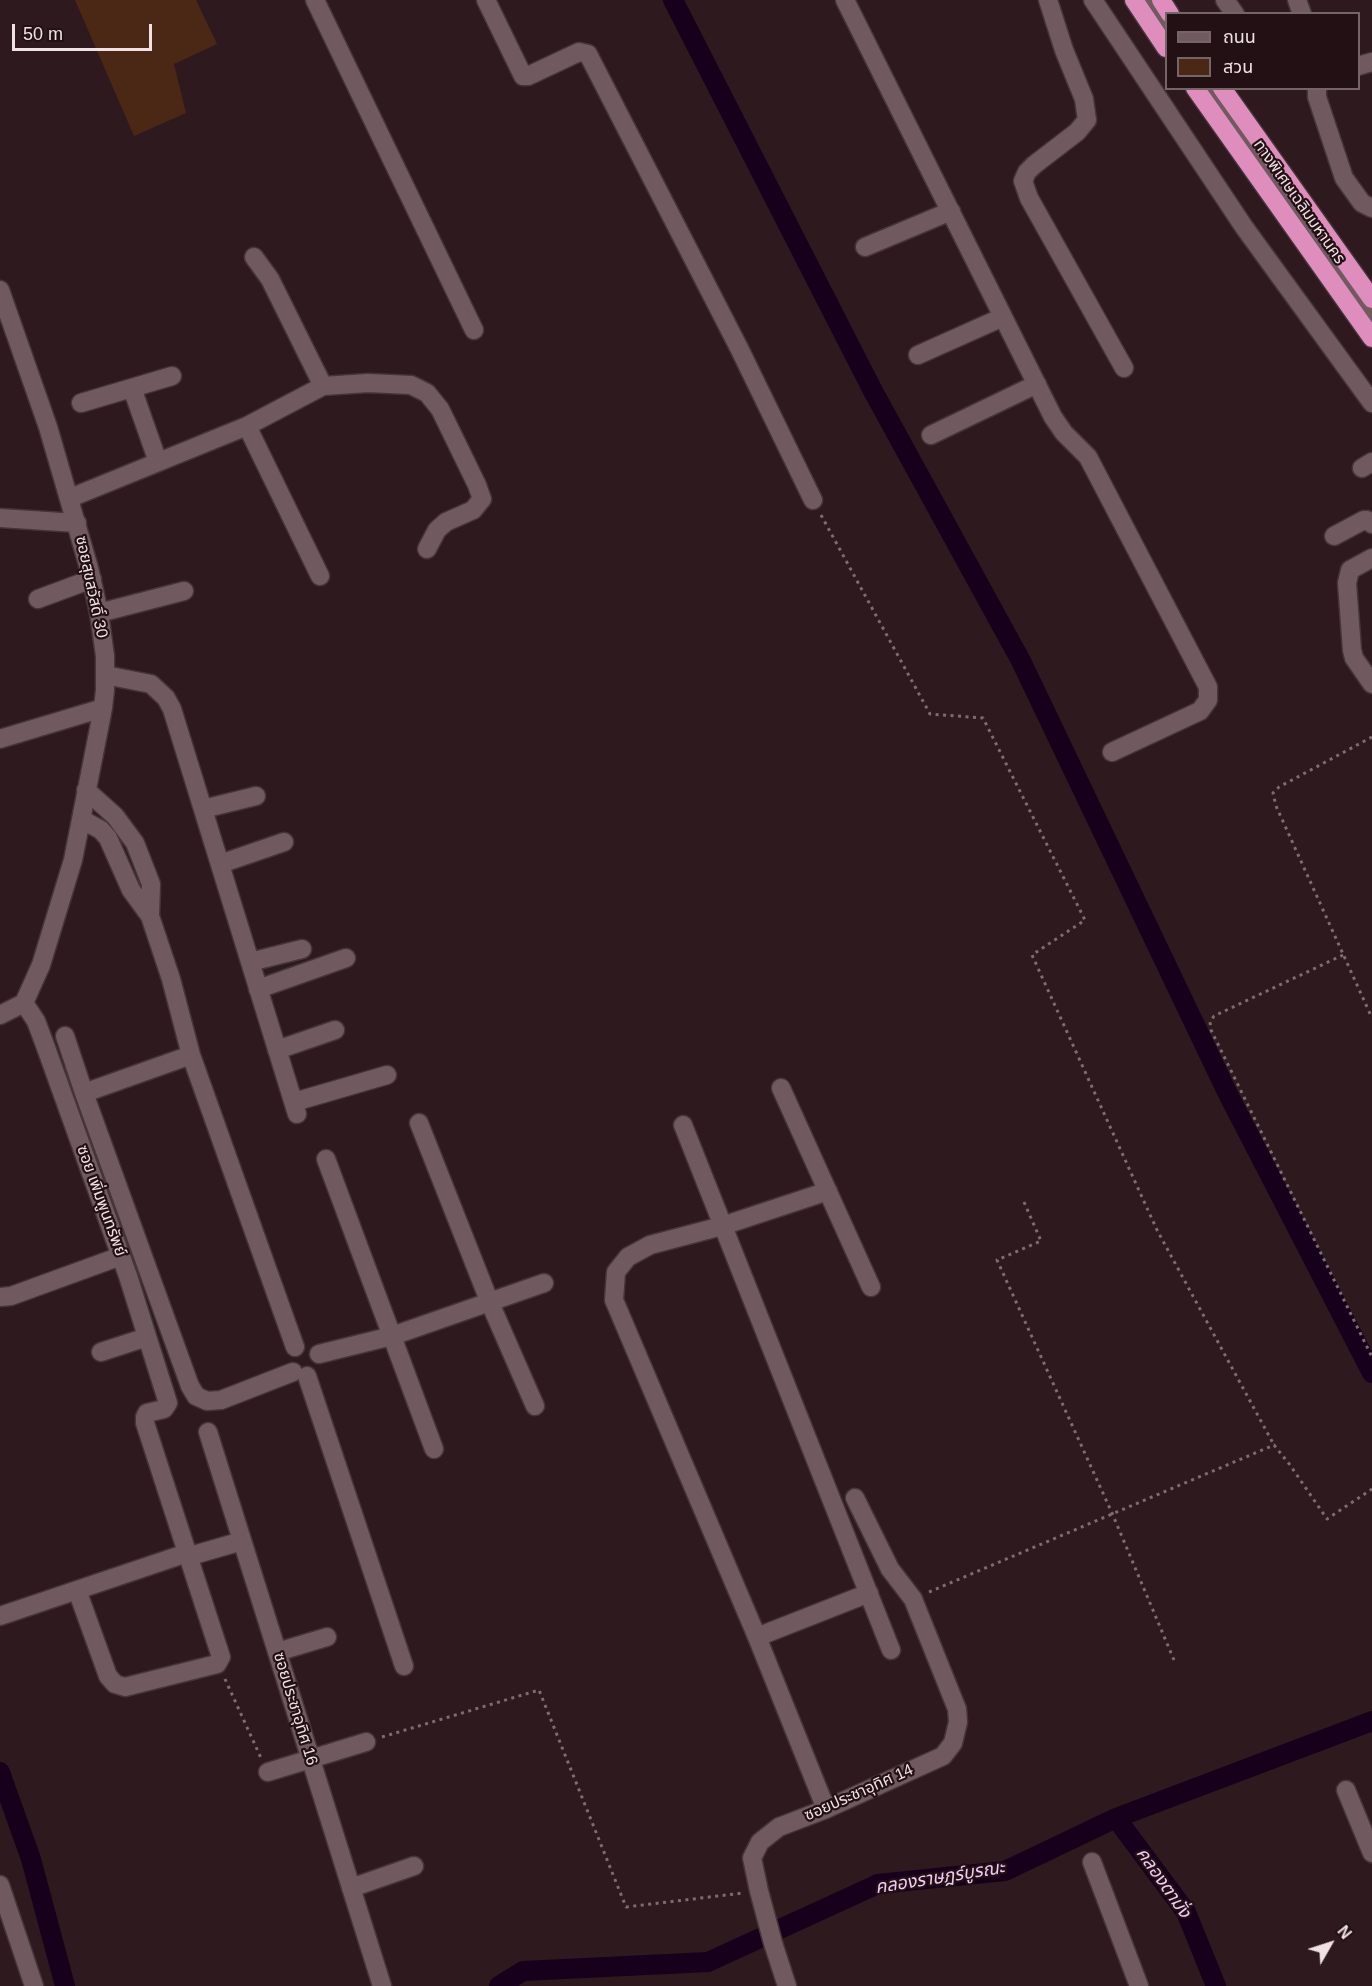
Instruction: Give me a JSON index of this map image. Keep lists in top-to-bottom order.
{
  "streets": {
    "highway": ["ทางพิเศษเฉลิมมหานคร"],
    "street": [
      "ซอยสุขสวัสดิ์ 30",
      "ซอย เพิ่มพูนทรัพย์",
      "ซอยประชาอุทิศ 16",
      "ซอยประชาอุทิศ 14"
    ]
  },
  "crossings": [
    ["ซอยสุขสวัสดิ์ 30", "ซอย เพิ่มพูนทรัพย์"]
  ],
  "water": ["คลองราษฎร์บูรณะ", "คลองตามั่ง"],
  "legend": ["ถนน", "สวน"],
  "scale_bar": "50 m",
  "north": "top right"
}
